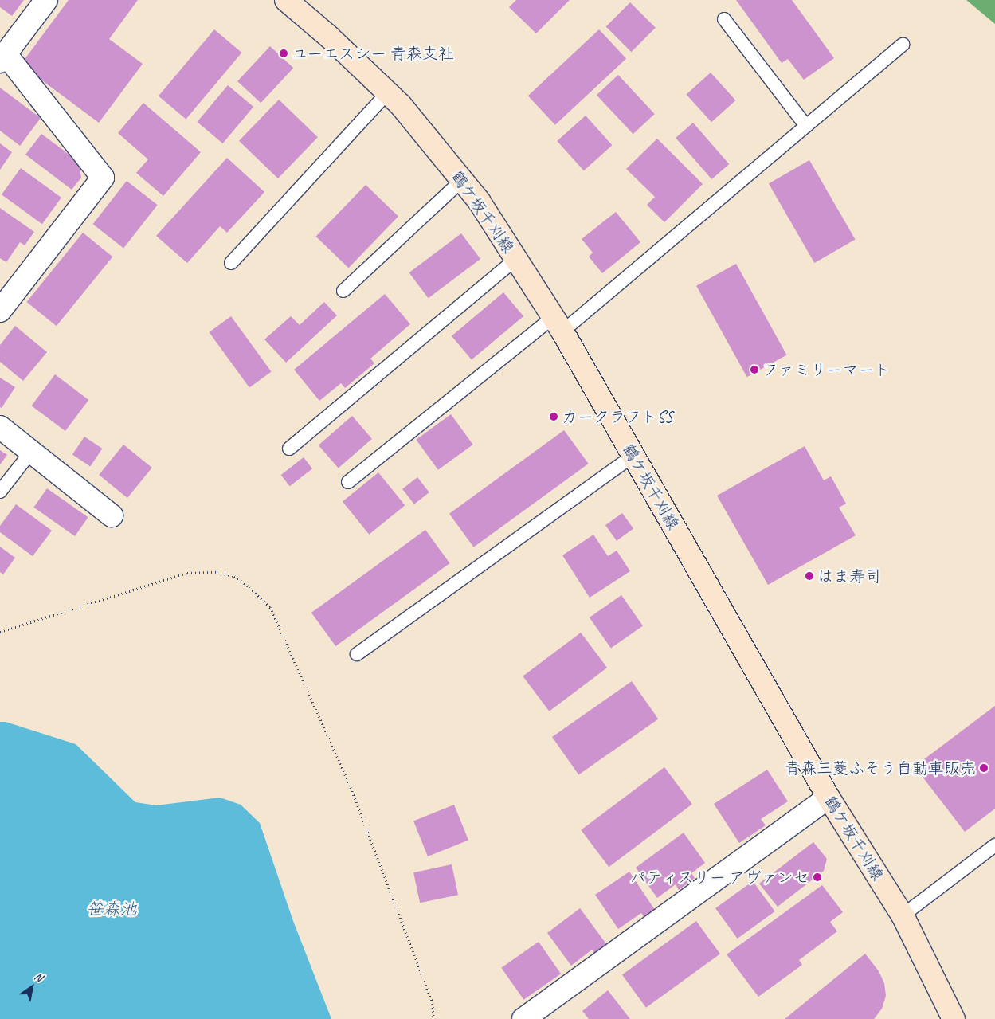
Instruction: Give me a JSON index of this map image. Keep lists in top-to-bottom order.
{
  "streets": {
    "main road": ["鶴ケ坂千刈線"]
  },
  "water": ["笹森池"],
  "places": [
    "ユーエスシー 青森支社",
    "ファミリーマート",
    "カークラフトSS",
    "はま寿司",
    "青森三菱ふそう自動車販売",
    "パティスリー アヴァンセ"
  ],
  "north": "top right"
}
